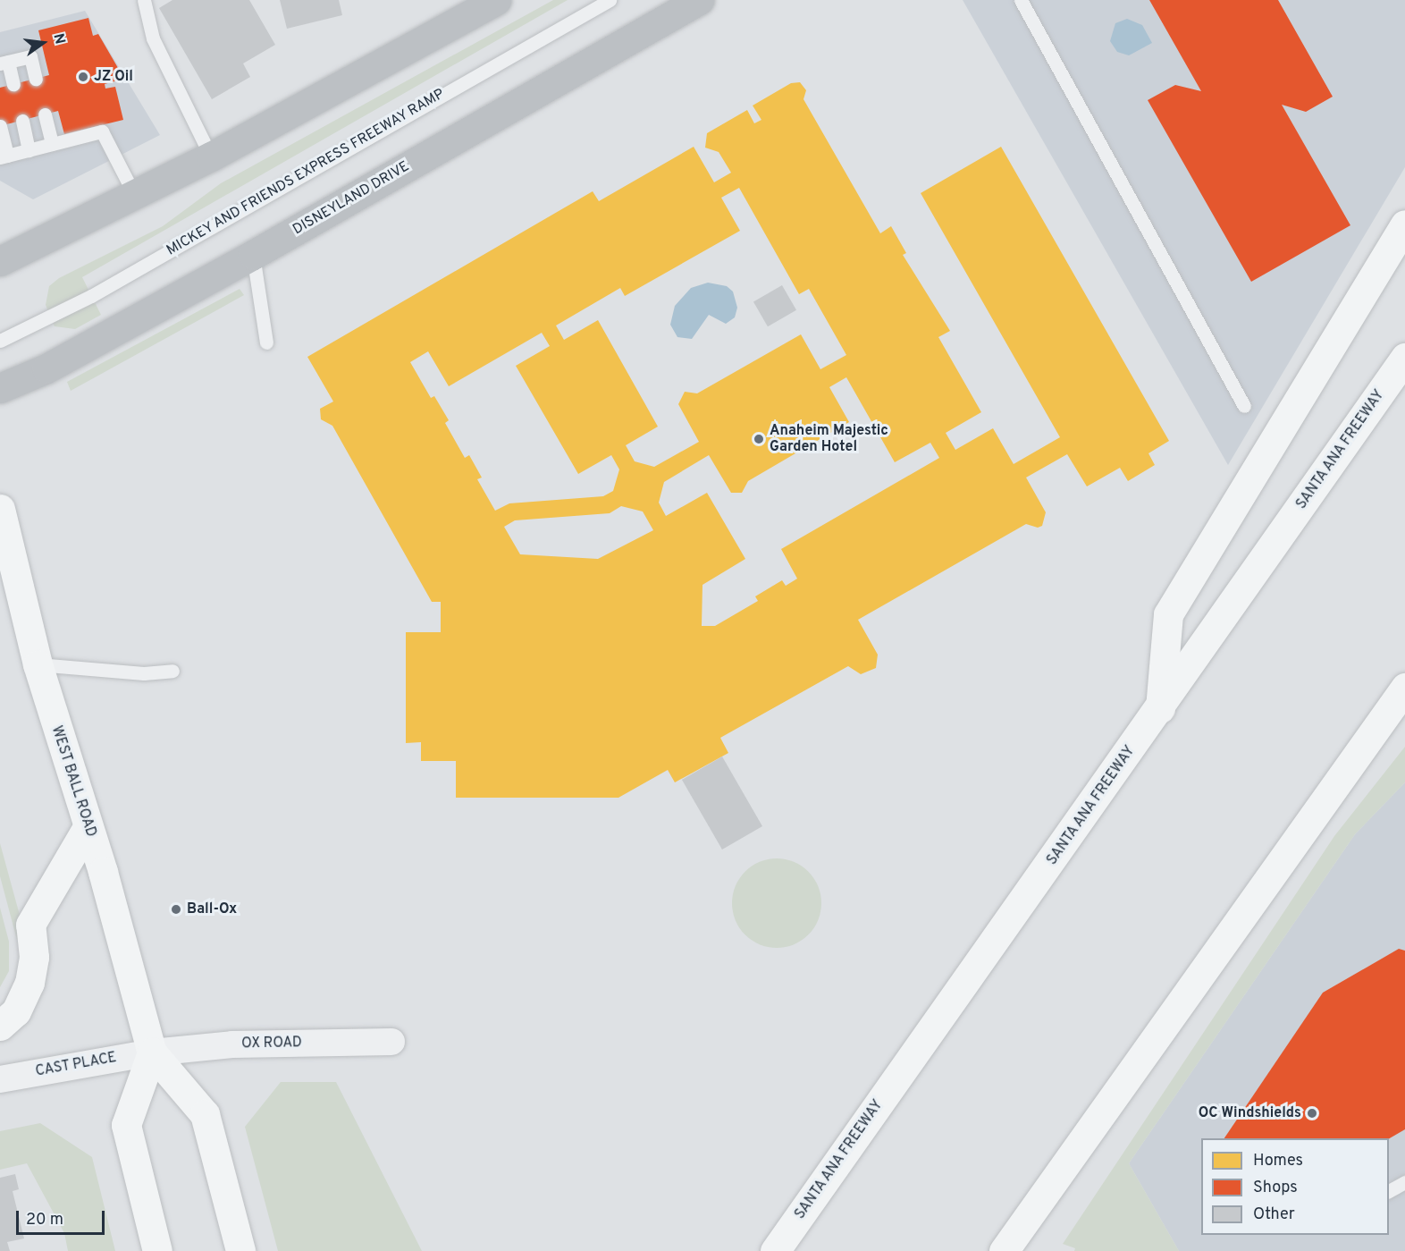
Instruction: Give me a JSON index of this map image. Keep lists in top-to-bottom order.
{
  "streets": {
    "main road": ["DISNEYLAND DRIVE", "SANTA ANA FREEWAY", "WEST BALL ROAD"],
    "street": ["OX ROAD", "CAST PLACE"],
    "lane": ["MICKEY AND FRIENDS EXPRESS FREEWAY RAMP"]
  },
  "crossings": [
    ["WEST BALL ROAD", "OX ROAD"],
    ["WEST BALL ROAD", "CAST PLACE"],
    ["OX ROAD", "CAST PLACE"]
  ],
  "places": [
    "JZ Oil",
    "Anaheim Majestic Garden Hotel",
    "Ball-Ox",
    "OC Windshields"
  ],
  "legend": ["Homes", "Shops", "Other"],
  "scale_bar": "20 m",
  "north": "right"
}
